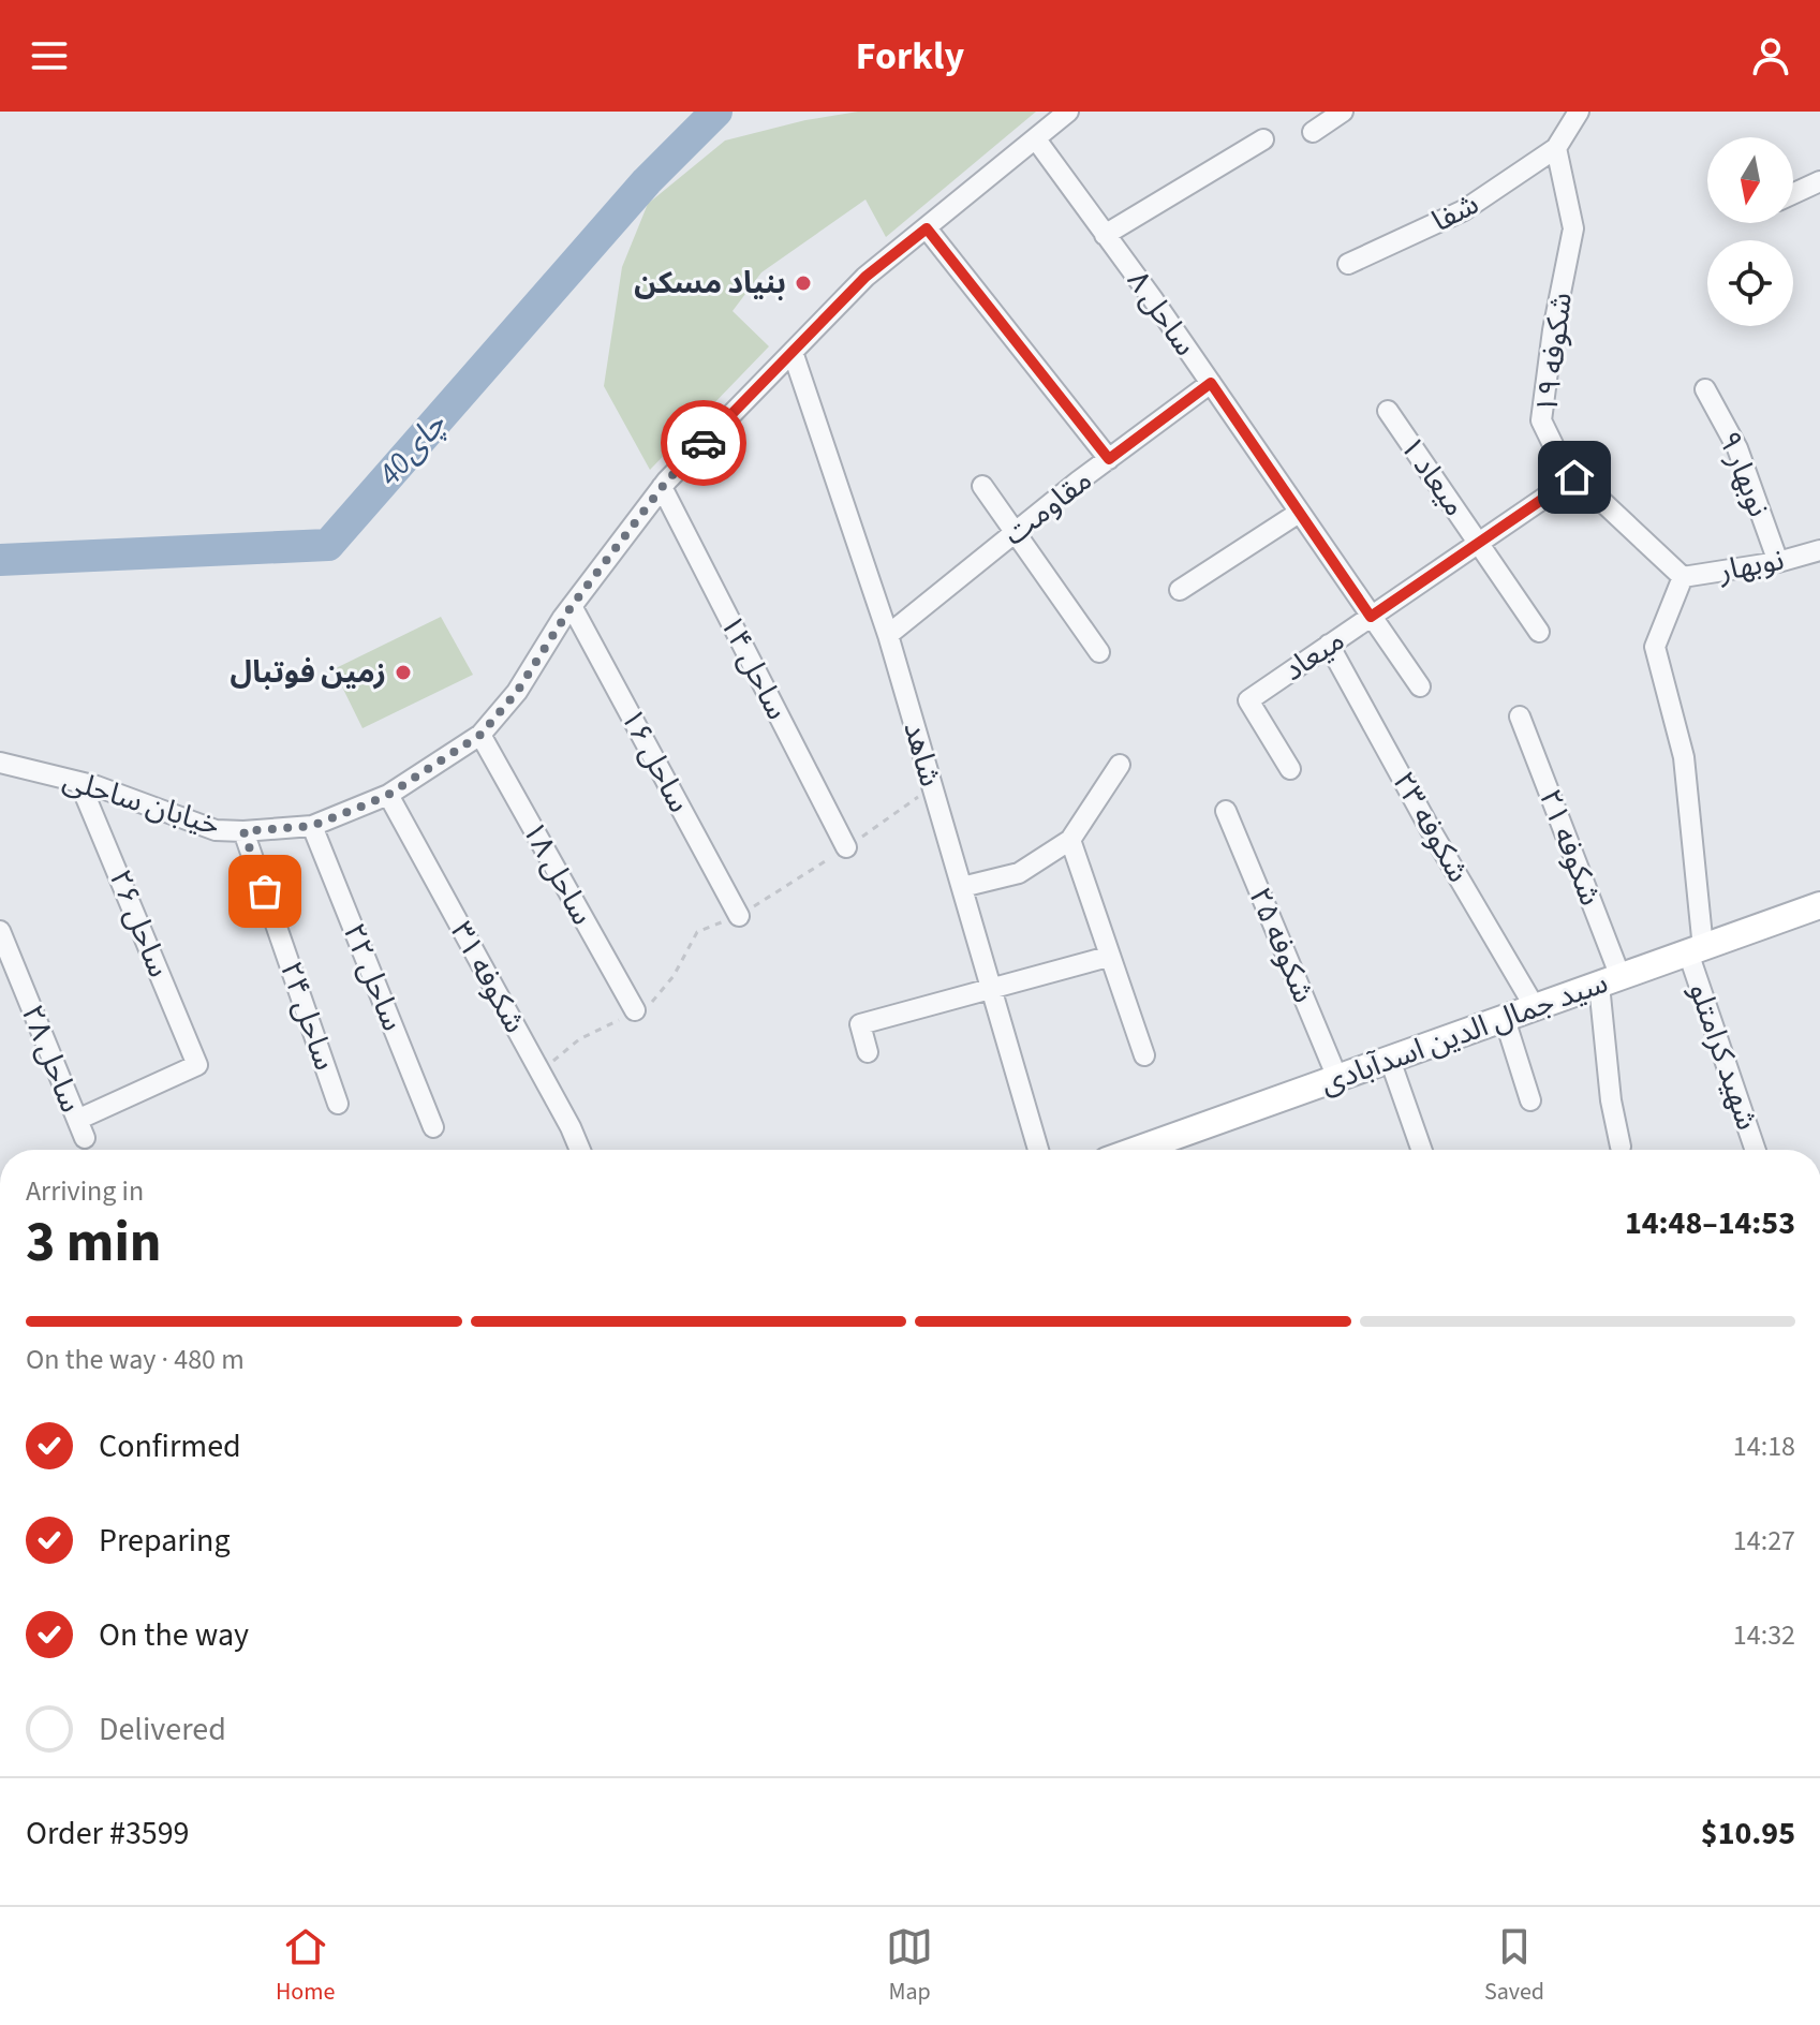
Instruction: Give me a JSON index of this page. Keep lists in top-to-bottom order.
{
  "streets": {
    "main road": ["سید جمال الدین اسدآبادی"],
    "street": [
      "شفا",
      "ساحل ۸",
      "شکوفه ۱۹",
      "نوبهار ۹",
      "میعاد ۱",
      "مقاومت",
      "نوبهار",
      "میعاد",
      "ساحل ۱۴",
      "شاهد",
      "ساحل ۱۶",
      "خیابان ساحلی",
      "شکوفه ۲۳",
      "شکوفه ۲۱",
      "ساحل ۱۸",
      "ساحل ۲۶",
      "شکوفه ۲۵",
      "ساحل ۲۲",
      "شکوفه ۳۱",
      "ساحل ۲۴",
      "شهید کرامتلو",
      "ساحل ۲۸"
    ]
  },
  "crossings": [
    ["شفا", "شکوفه ۱۹"],
    ["ساحل ۸", "مقاومت"],
    ["ساحل ۸", "میعاد"],
    ["ساحل ۸", "خیابان ساحلی"],
    ["شکوفه ۱۹", "نوبهار"],
    ["شکوفه ۱۹", "میعاد"],
    ["نوبهار ۹", "نوبهار"],
    ["میعاد ۱", "میعاد"],
    ["مقاومت", "شاهد"],
    ["میعاد", "شکوفه ۲۳"],
    ["ساحل ۱۴", "خیابان ساحلی"],
    ["شاهد", "خیابان ساحلی"],
    ["ساحل ۱۶", "خیابان ساحلی"],
    ["خیابان ساحلی", "ساحل ۱۸"],
    ["خیابان ساحلی", "ساحل ۲۶"],
    ["خیابان ساحلی", "ساحل ۲۲"],
    ["خیابان ساحلی", "شکوفه ۳۱"],
    ["خیابان ساحلی", "ساحل ۲۴"],
    ["شکوفه ۲۳", "سید جمال الدین اسدآبادی"],
    ["شکوفه ۲۱", "سید جمال الدین اسدآبادی"],
    ["ساحل ۲۶", "ساحل ۲۸"],
    ["شکوفه ۲۵", "سید جمال الدین اسدآبادی"],
    ["سید جمال الدین اسدآبادی", "شهید کرامتلو"]
  ],
  "water": ["40چای"],
  "places": ["بنیاد مسکن", "زمین فوتبال"],
  "north": "bottom",
  "page": {
    "header": "Forkly",
    "heading": ["3 min", "Arriving in", "14:48–14:53"],
    "panel": ["Order #3599", "$10.95"],
    "bar": "On the way · 480 m",
    "list": [
      ["Confirmed", "14:18"],
      ["Preparing", "14:27"],
      ["On the way", "14:32"],
      "Delivered"
    ],
    "tabs": ["Home", "Map", "Saved"]
  }
}
